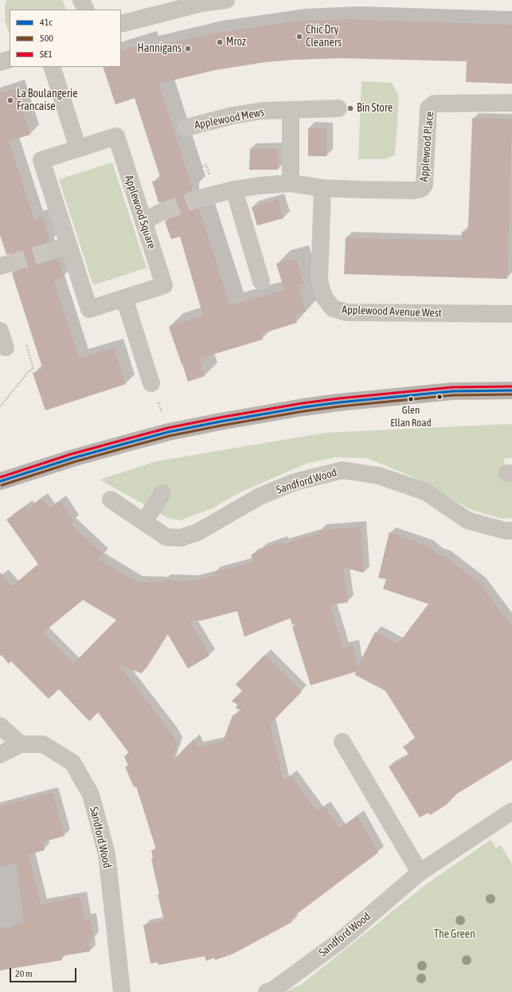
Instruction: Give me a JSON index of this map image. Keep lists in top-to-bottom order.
{
  "streets": {
    "street": [
      "Applewood Mews",
      "Applewood Place",
      "Applewood Square",
      "Applewood Avenue West",
      "Sandford Wood"
    ]
  },
  "crossings": [
    ["Applewood Place", "Applewood Avenue West"]
  ],
  "parks": ["The Green"],
  "places": [
    "Chic Dry Cleaners",
    "Mroz",
    "Hannigans",
    "La Boulangerie Francaise",
    "Bin Store",
    "Glen Ellan Road"
  ],
  "lines": ["transit line SE1", "transit line 41c", "transit line 500"],
  "legend": ["41c", "500", "SE1"],
  "scale_bar": "20 m"
}
